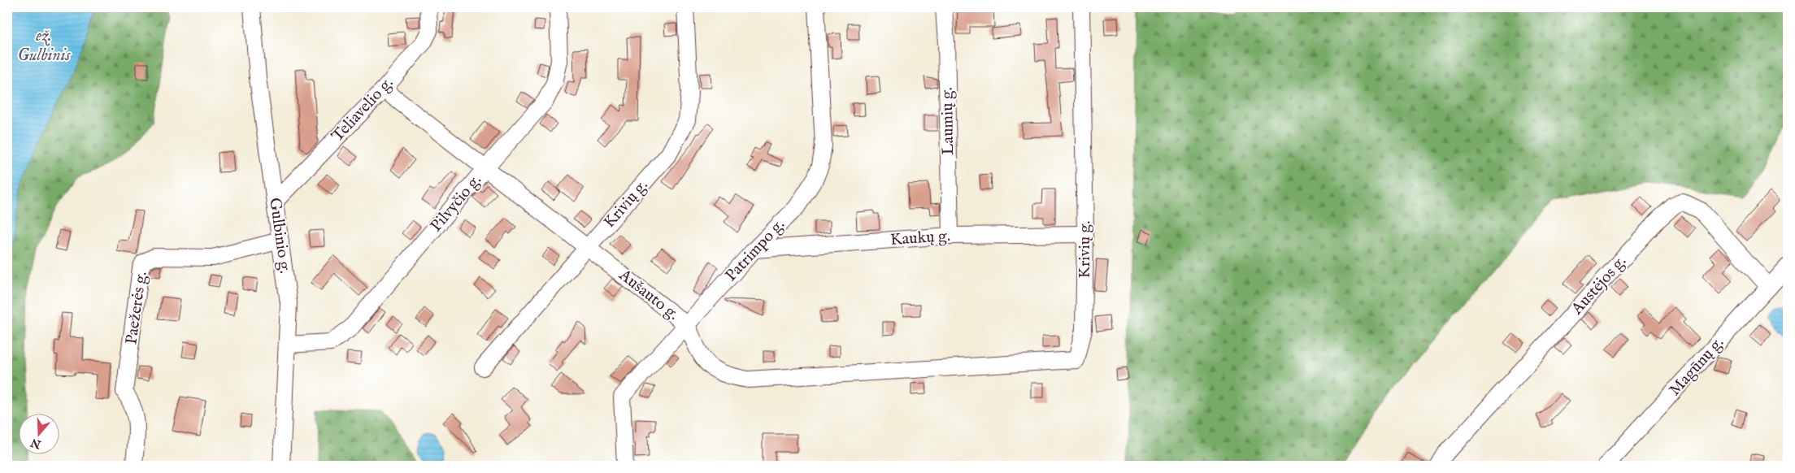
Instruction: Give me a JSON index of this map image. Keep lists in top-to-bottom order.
{
  "streets": {
    "street": [
      "Teliavelio g.",
      "Laumių g.",
      "Pilvyčio g.",
      "Krivių g.",
      "Gulbinio g.",
      "Kaukų g.",
      "Patrimpo g.",
      "Austėjos g.",
      "Aušauto g.",
      "Paežerės g.",
      "Magūnų g."
    ]
  },
  "crossings": [
    ["Teliavelio g.", "Gulbinio g."],
    ["Teliavelio g.", "Aušauto g."],
    ["Laumių g.", "Kaukų g."],
    ["Pilvyčio g.", "Gulbinio g."],
    ["Pilvyčio g.", "Aušauto g."],
    ["Krivių g.", "Kaukų g."],
    ["Krivių g.", "Aušauto g."],
    ["Gulbinio g.", "Paežerės g."],
    ["Kaukų g.", "Patrimpo g."],
    ["Patrimpo g.", "Aušauto g."],
    ["Austėjos g.", "Magūnų g."]
  ],
  "water": ["ež. Gulbinis"],
  "north": "bottom"
}
